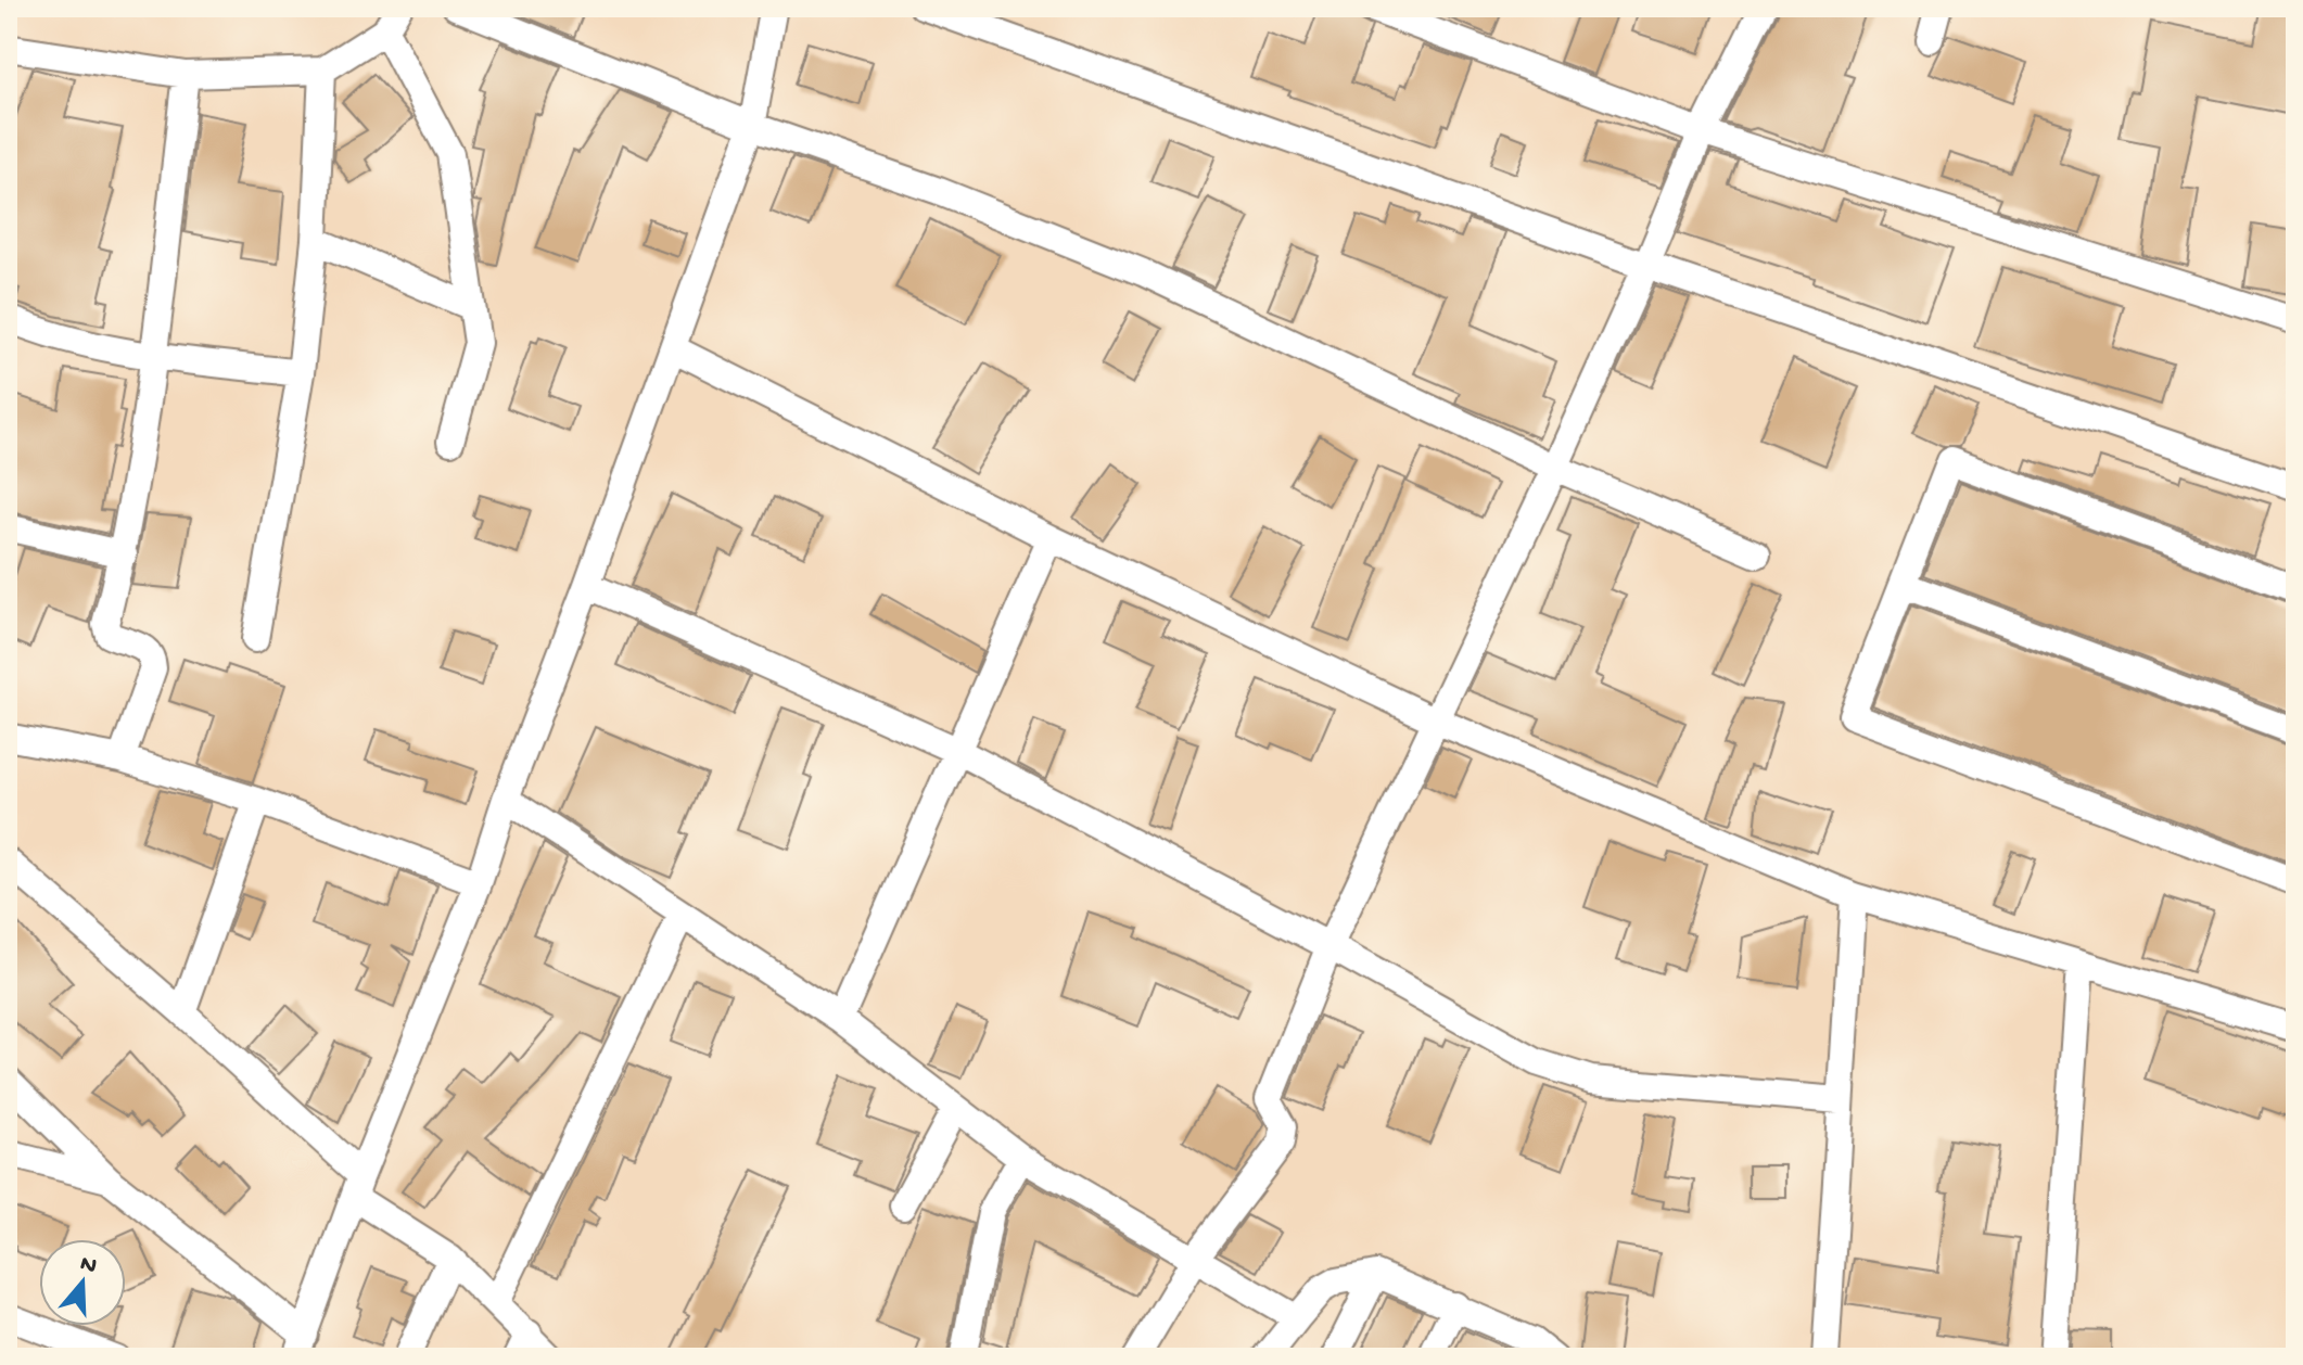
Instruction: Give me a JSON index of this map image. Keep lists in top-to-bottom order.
{
  "north": "top"
}
